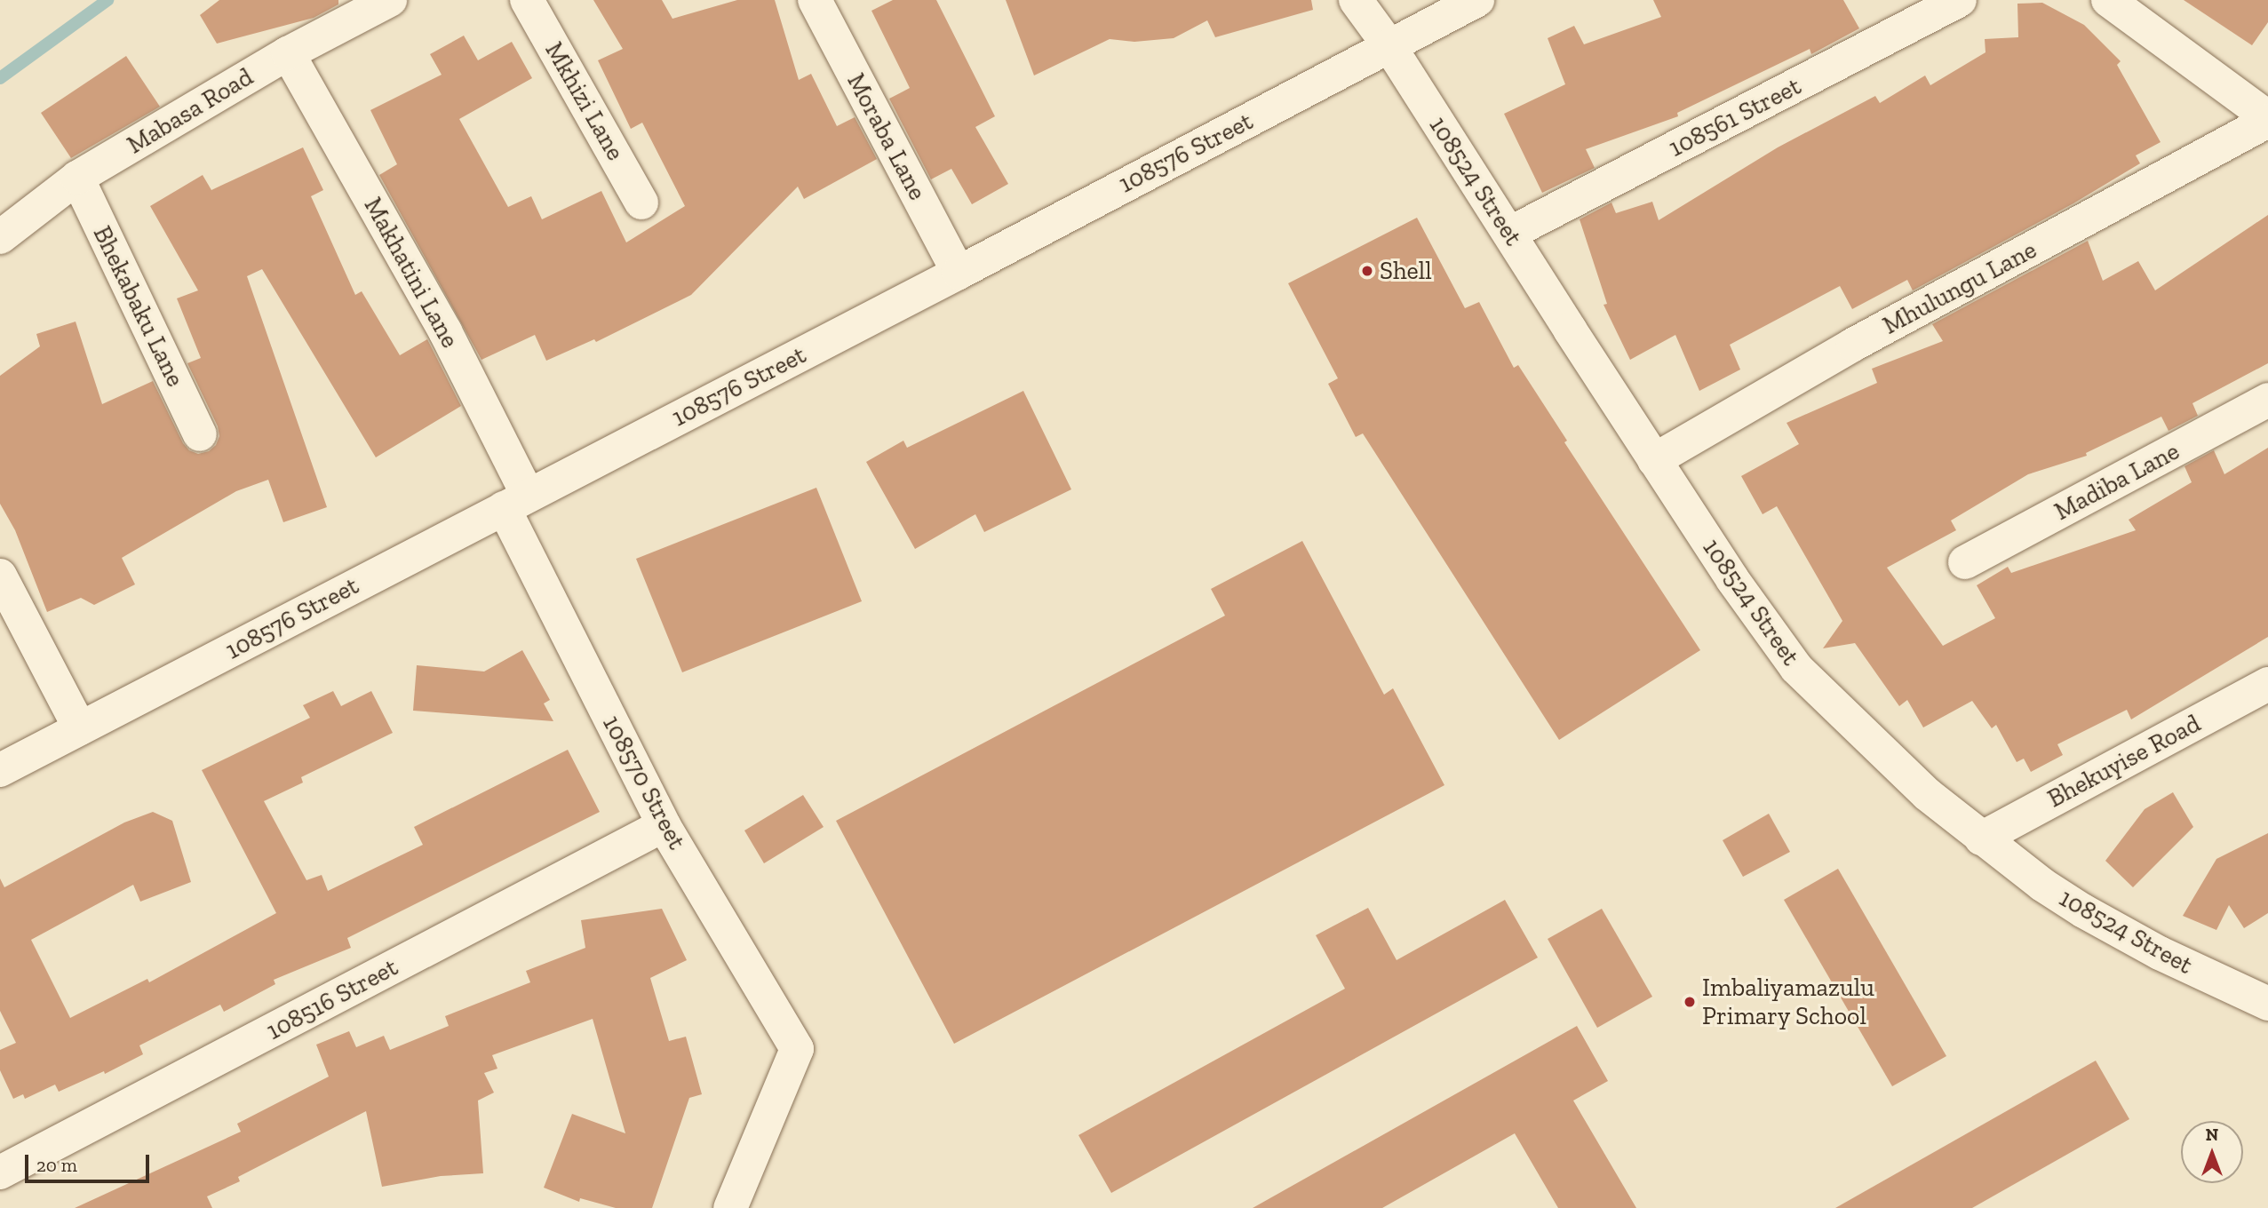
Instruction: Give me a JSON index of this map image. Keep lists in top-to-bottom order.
{
  "streets": {
    "street": [
      "Mkhizi Lane",
      "Mabasa Road",
      "108561 Street",
      "Moraba Lane",
      "108576 Street",
      "108524 Street",
      "Makhatini Lane",
      "Mhulungu Lane",
      "Bhekabaku Lane",
      "Madiba Lane",
      "Bhekuyise Road",
      "108570 Street",
      "108516 Street"
    ]
  },
  "crossings": [
    ["Mabasa Road", "Makhatini Lane"],
    ["Mabasa Road", "Bhekabaku Lane"],
    ["108561 Street", "108524 Street"],
    ["Moraba Lane", "108576 Street"],
    ["108576 Street", "108524 Street"],
    ["108576 Street", "Makhatini Lane"],
    ["108576 Street", "108570 Street"],
    ["108524 Street", "Mhulungu Lane"],
    ["108524 Street", "Bhekuyise Road"],
    ["Makhatini Lane", "108570 Street"],
    ["108570 Street", "108516 Street"]
  ],
  "places": ["Shell", "Imbaliyamazulu Primary School"],
  "scale_bar": "20 m",
  "north": "top"
}
